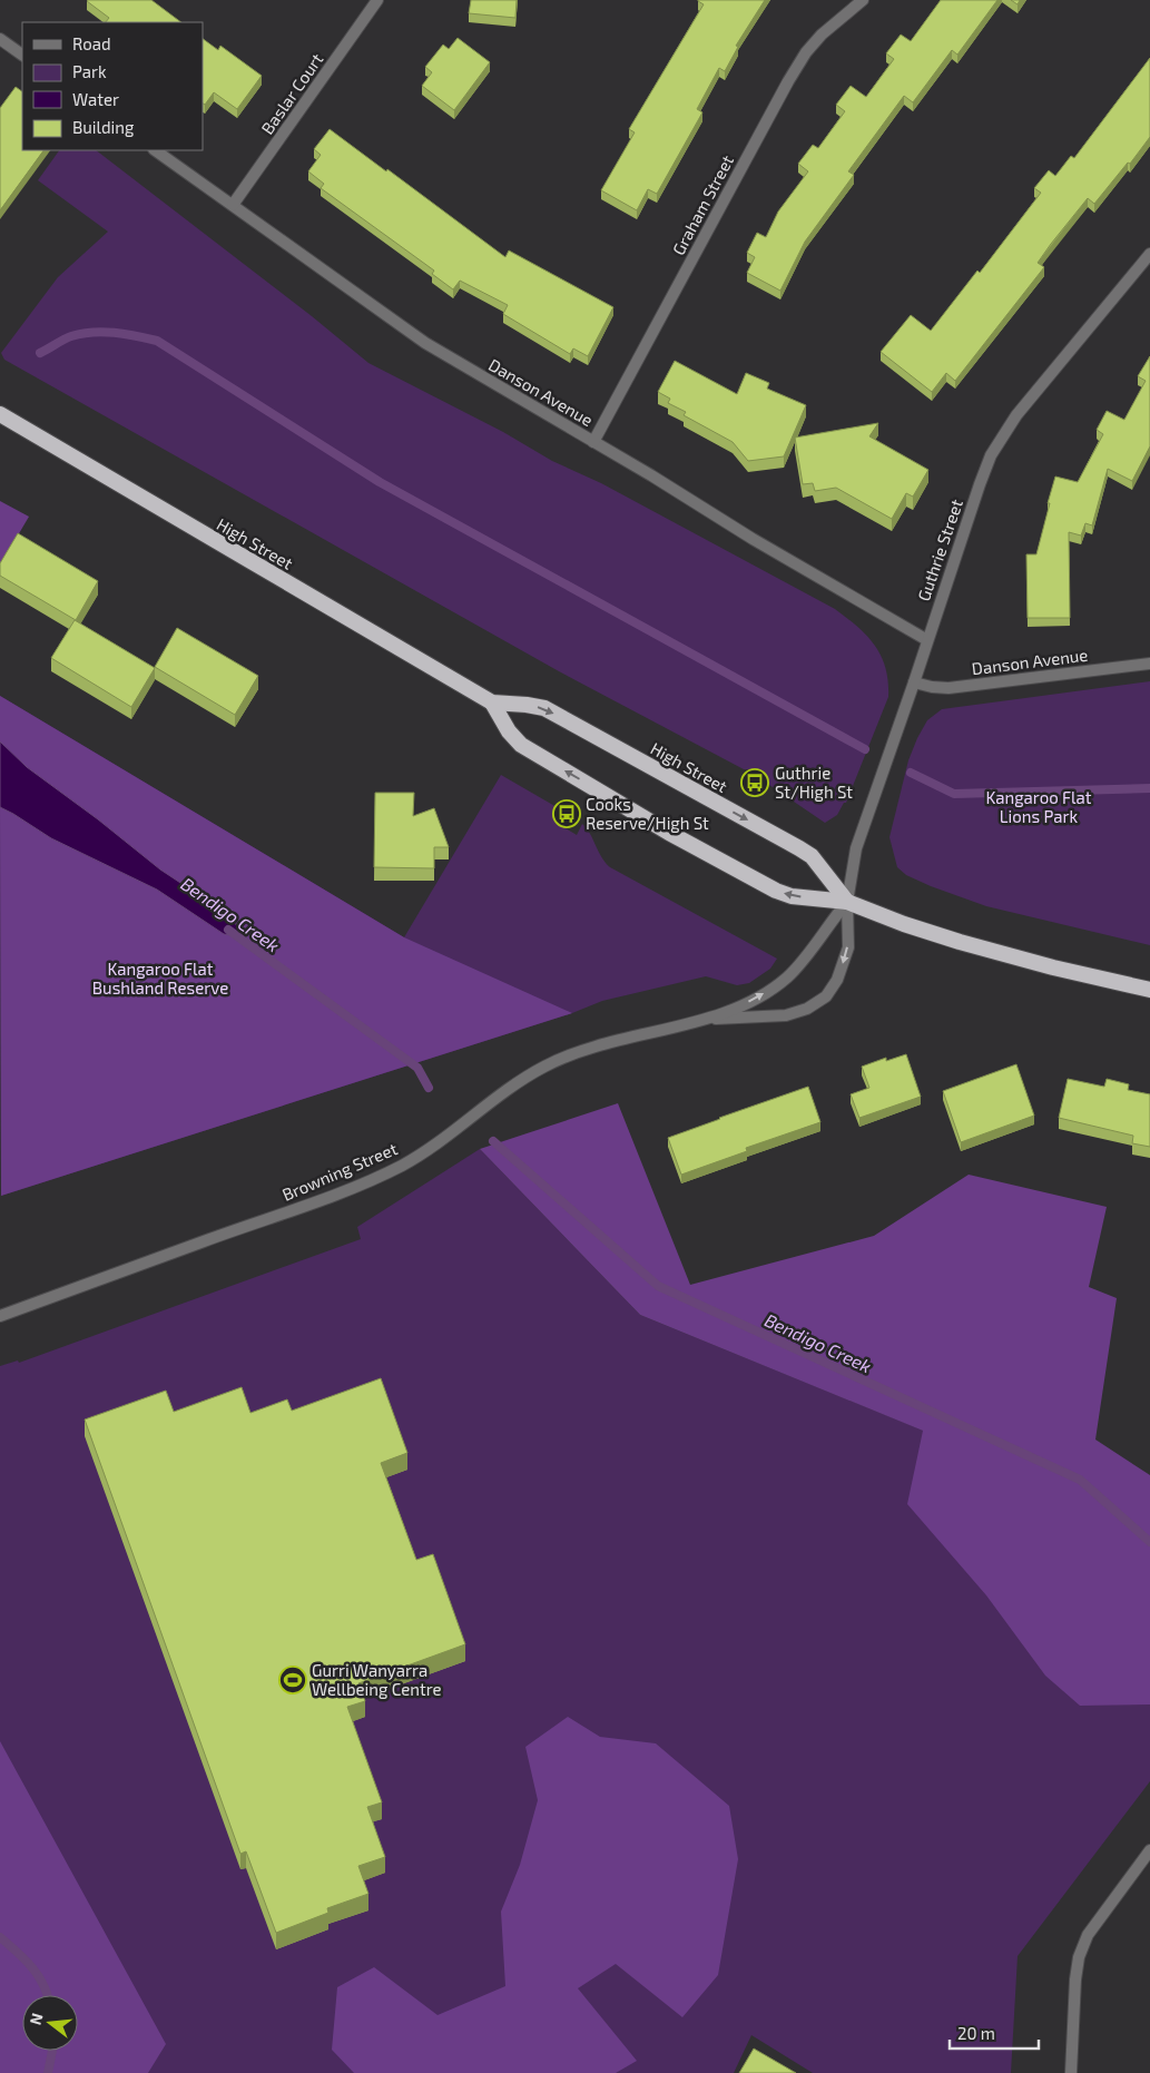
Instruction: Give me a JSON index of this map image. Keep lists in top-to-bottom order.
{
  "streets": {
    "highway": ["High Street"],
    "street": [
      "Baslar Court",
      "Graham Street",
      "Danson Avenue",
      "Guthrie Street",
      "Browning Street"
    ]
  },
  "crossings": [
    ["Baslar Court", "Danson Avenue"],
    ["Graham Street", "Danson Avenue"],
    ["Danson Avenue", "Guthrie Street"],
    ["High Street", "Guthrie Street"],
    ["High Street", "Browning Street"],
    ["Guthrie Street", "Browning Street"]
  ],
  "water": ["Bendigo Creek"],
  "parks": ["Kangaroo Flat Lions Park", "Kangaroo Flat Bushland Reserve"],
  "places": {
    "bus stop": ["Guthrie St/High St", "Cooks Reserve/High St"],
    "sports": ["Gurri Wanyarra Wellbeing Centre"]
  },
  "legend": [
    "Road",
    "Park",
    "Water",
    "Building"
  ],
  "scale_bar": "20 m",
  "north": "left"
}
